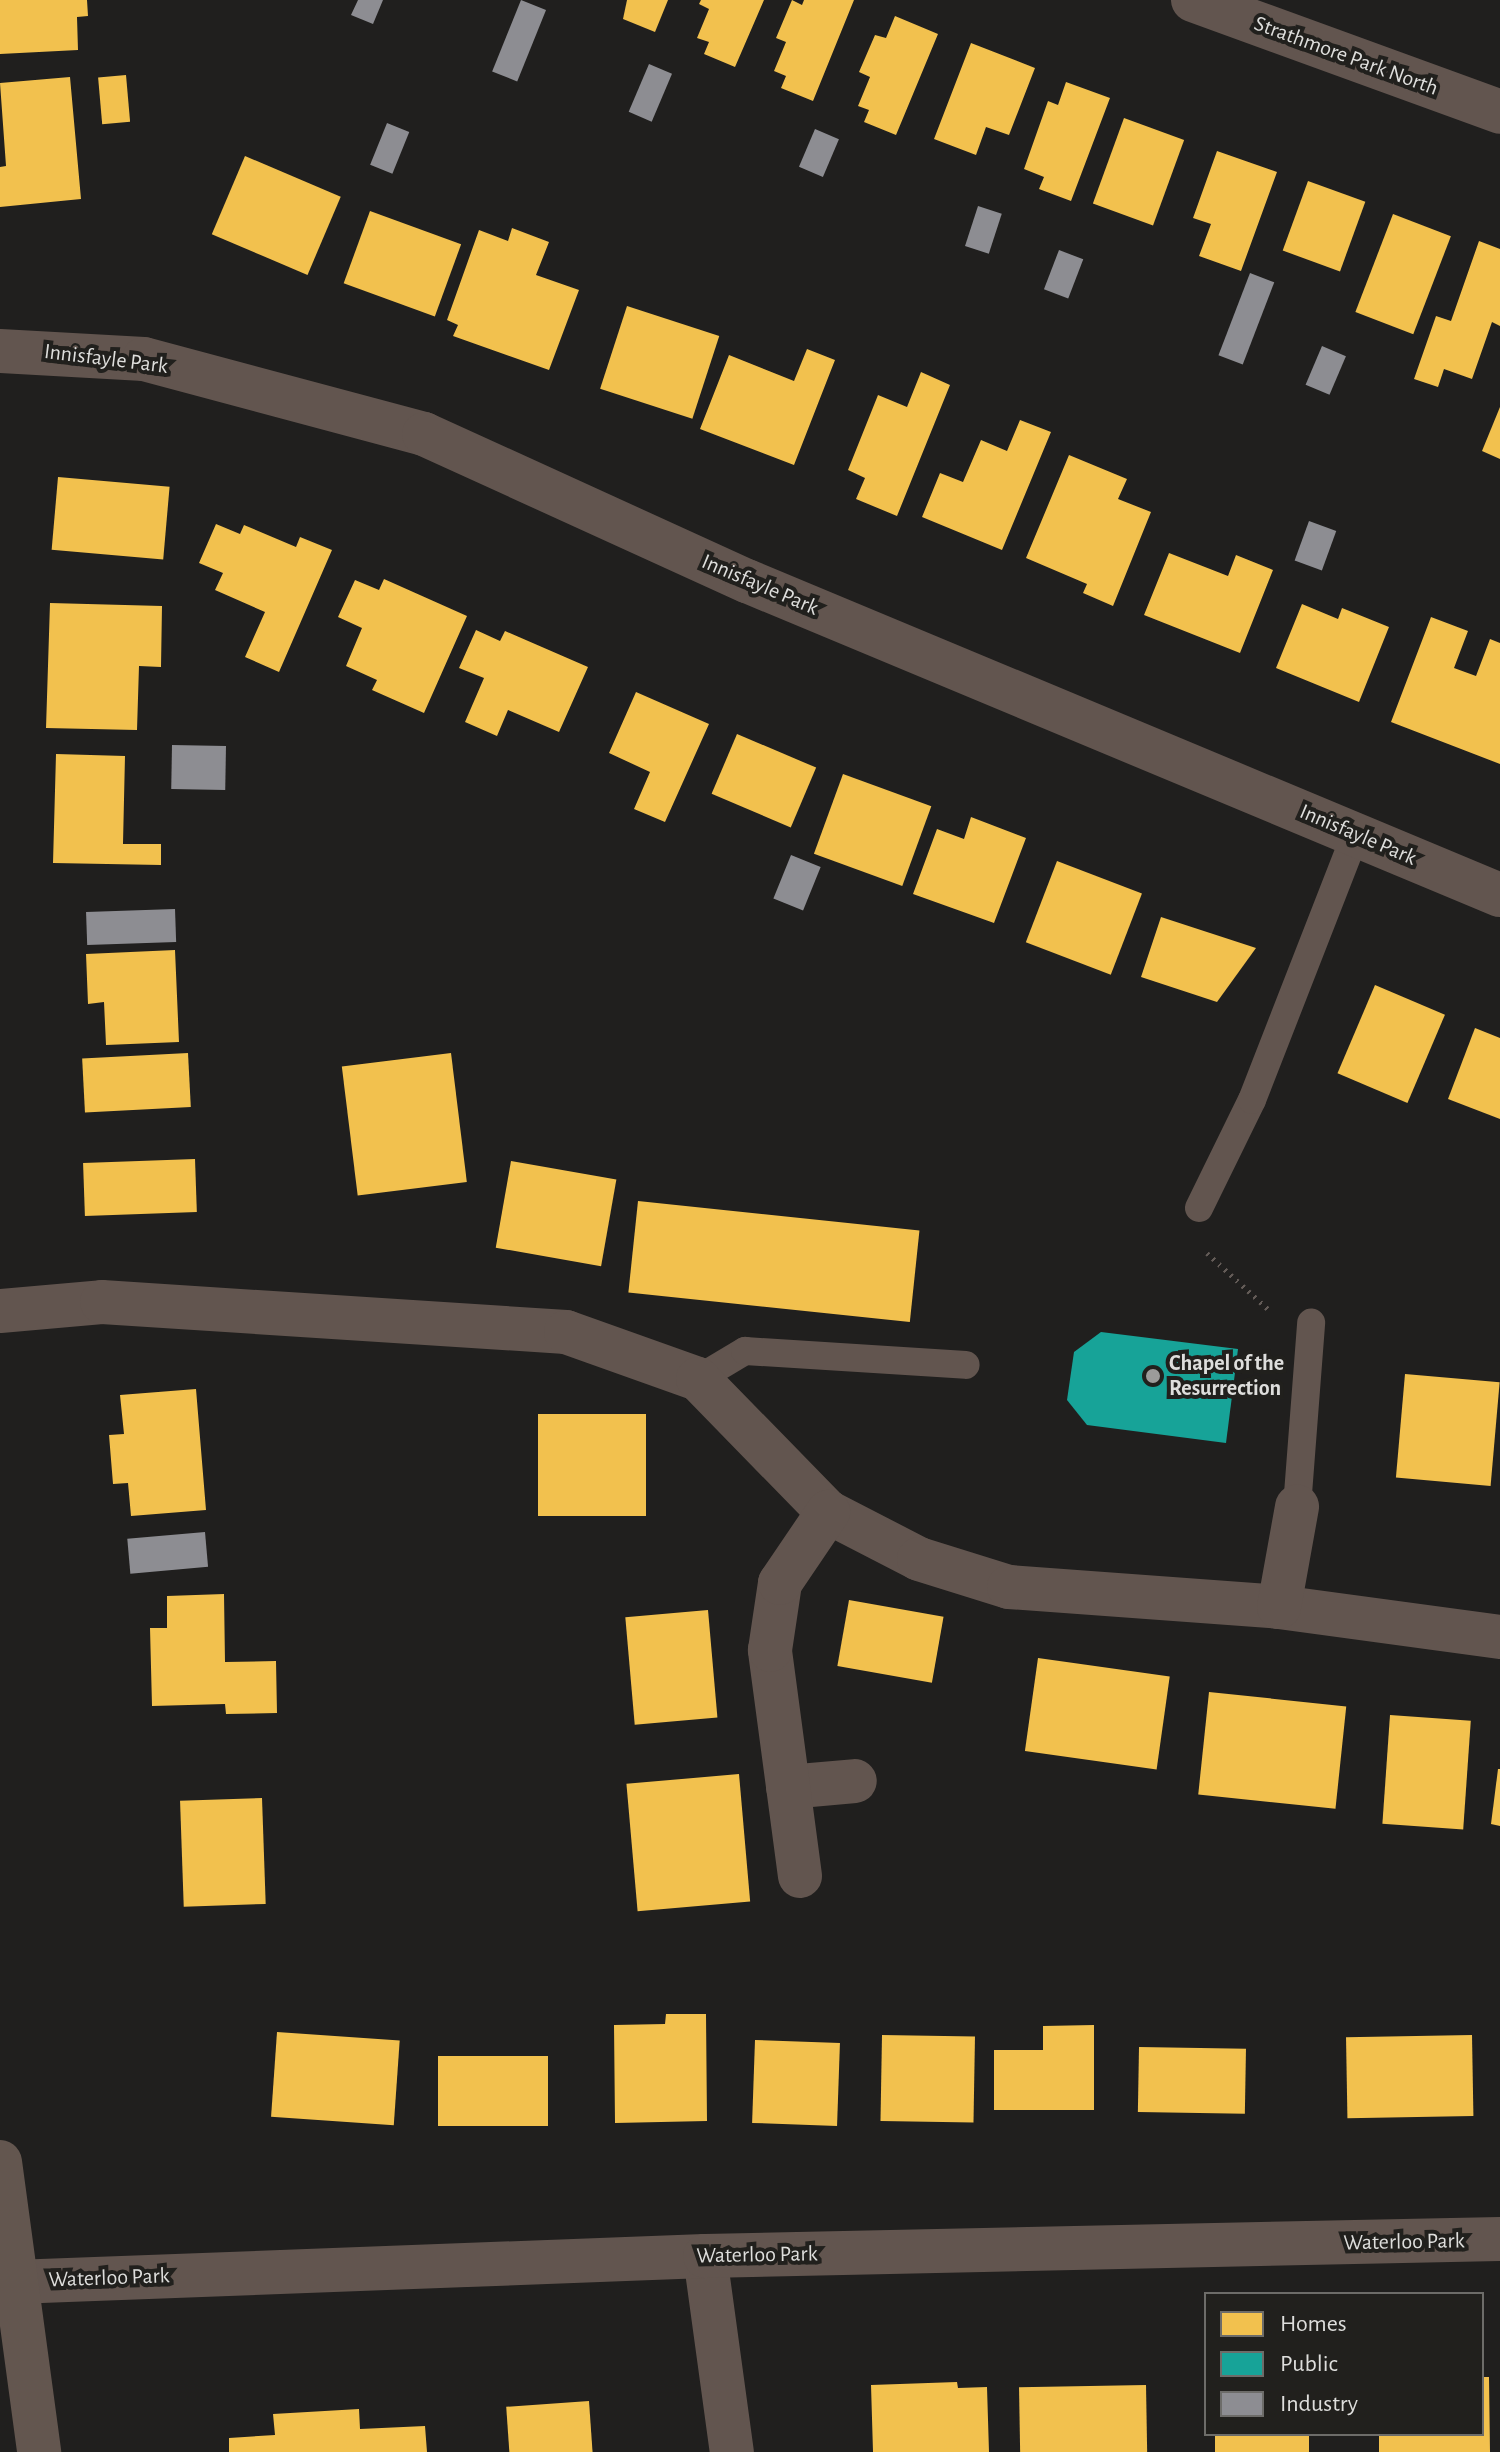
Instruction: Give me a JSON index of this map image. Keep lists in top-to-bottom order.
{
  "streets": {
    "street": ["Strathmore Park North", "Innisfayle Park", "Waterloo Park"]
  },
  "places": ["Chapel of the Resurrection"],
  "legend": ["Homes", "Public", "Industry"]
}
